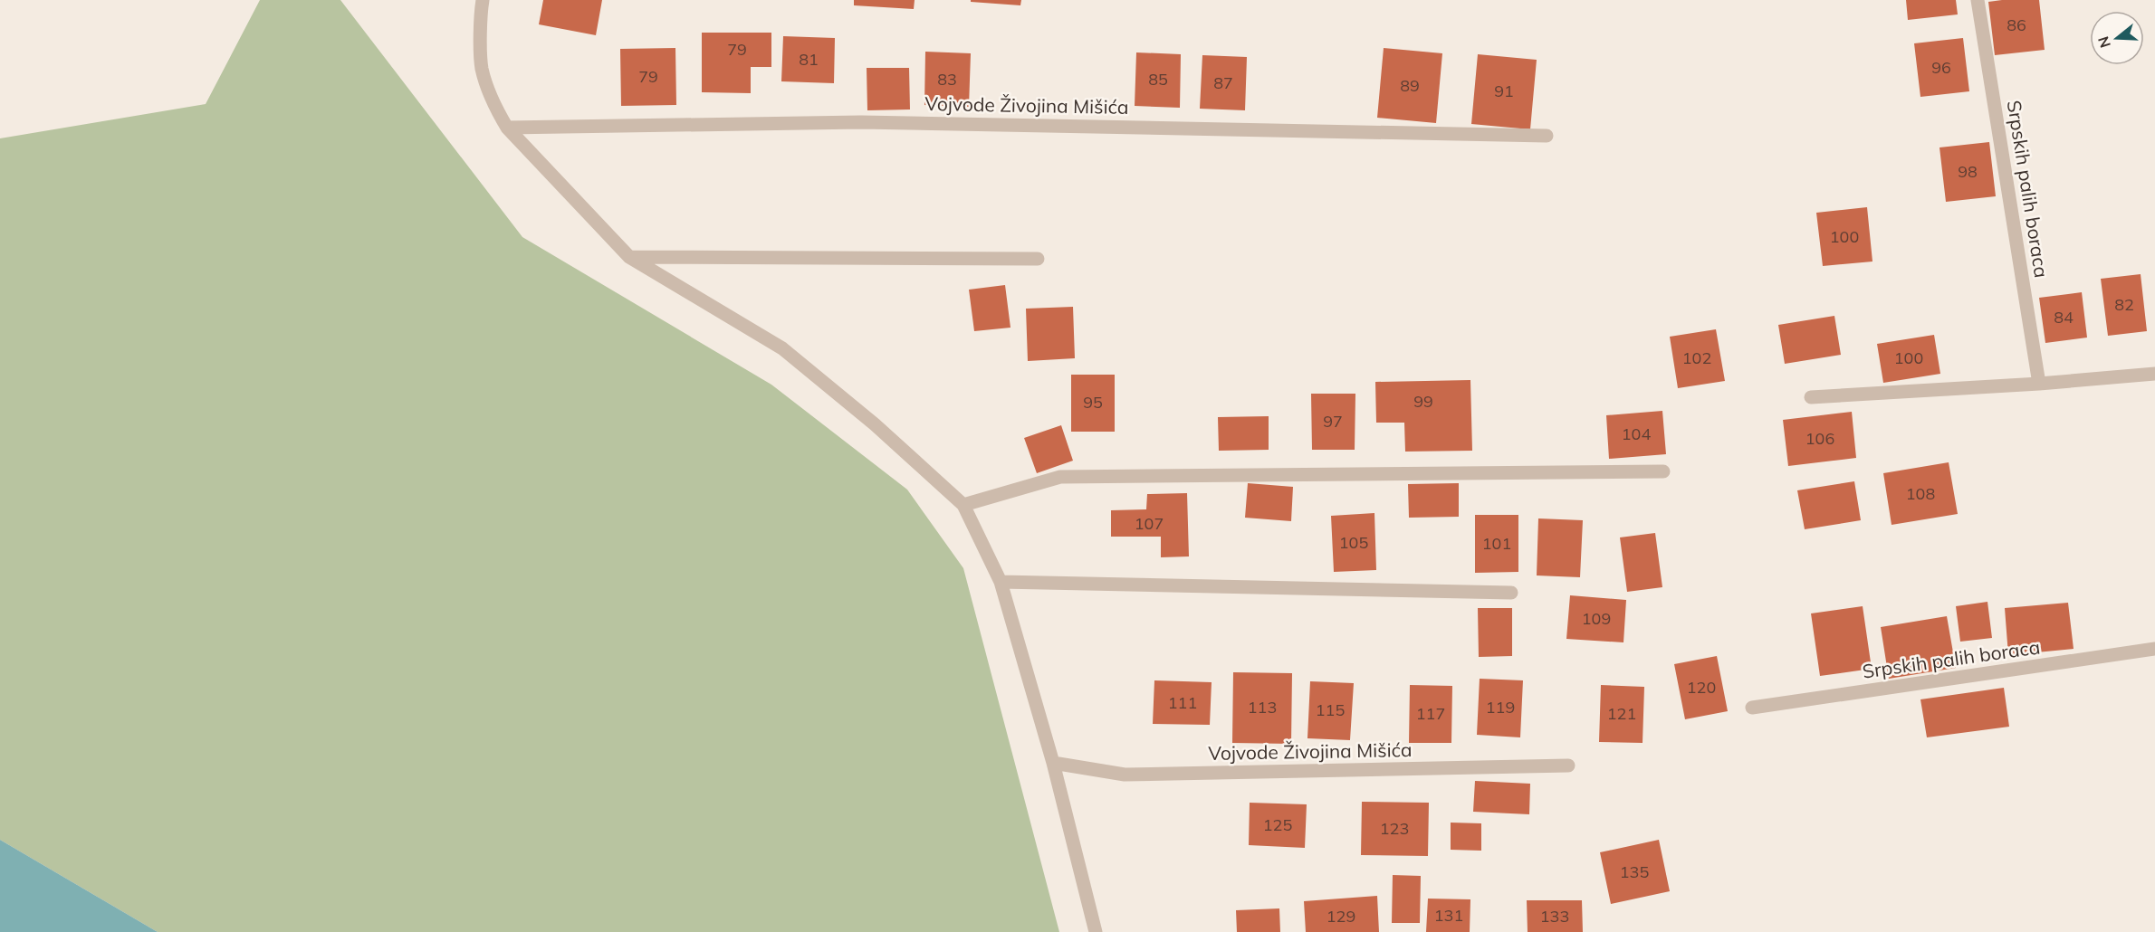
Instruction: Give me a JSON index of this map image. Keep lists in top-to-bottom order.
{
  "streets": {
    "street": ["Vojvode Živojina Mišića", "Srpskih palih boraca"]
  },
  "house_numbers": [
    "86",
    "79",
    "81",
    "96",
    "79",
    "83",
    "85",
    "87",
    "89",
    "91",
    "98",
    "100",
    "82",
    "84",
    "102",
    "100",
    "99",
    "95",
    "97",
    "104",
    "106",
    "108",
    "107",
    "105",
    "101",
    "109",
    "120",
    "111",
    "113",
    "119",
    "115",
    "117",
    "121",
    "125",
    "123",
    "135",
    "131",
    "129",
    "133"
  ],
  "north": "left"
}
